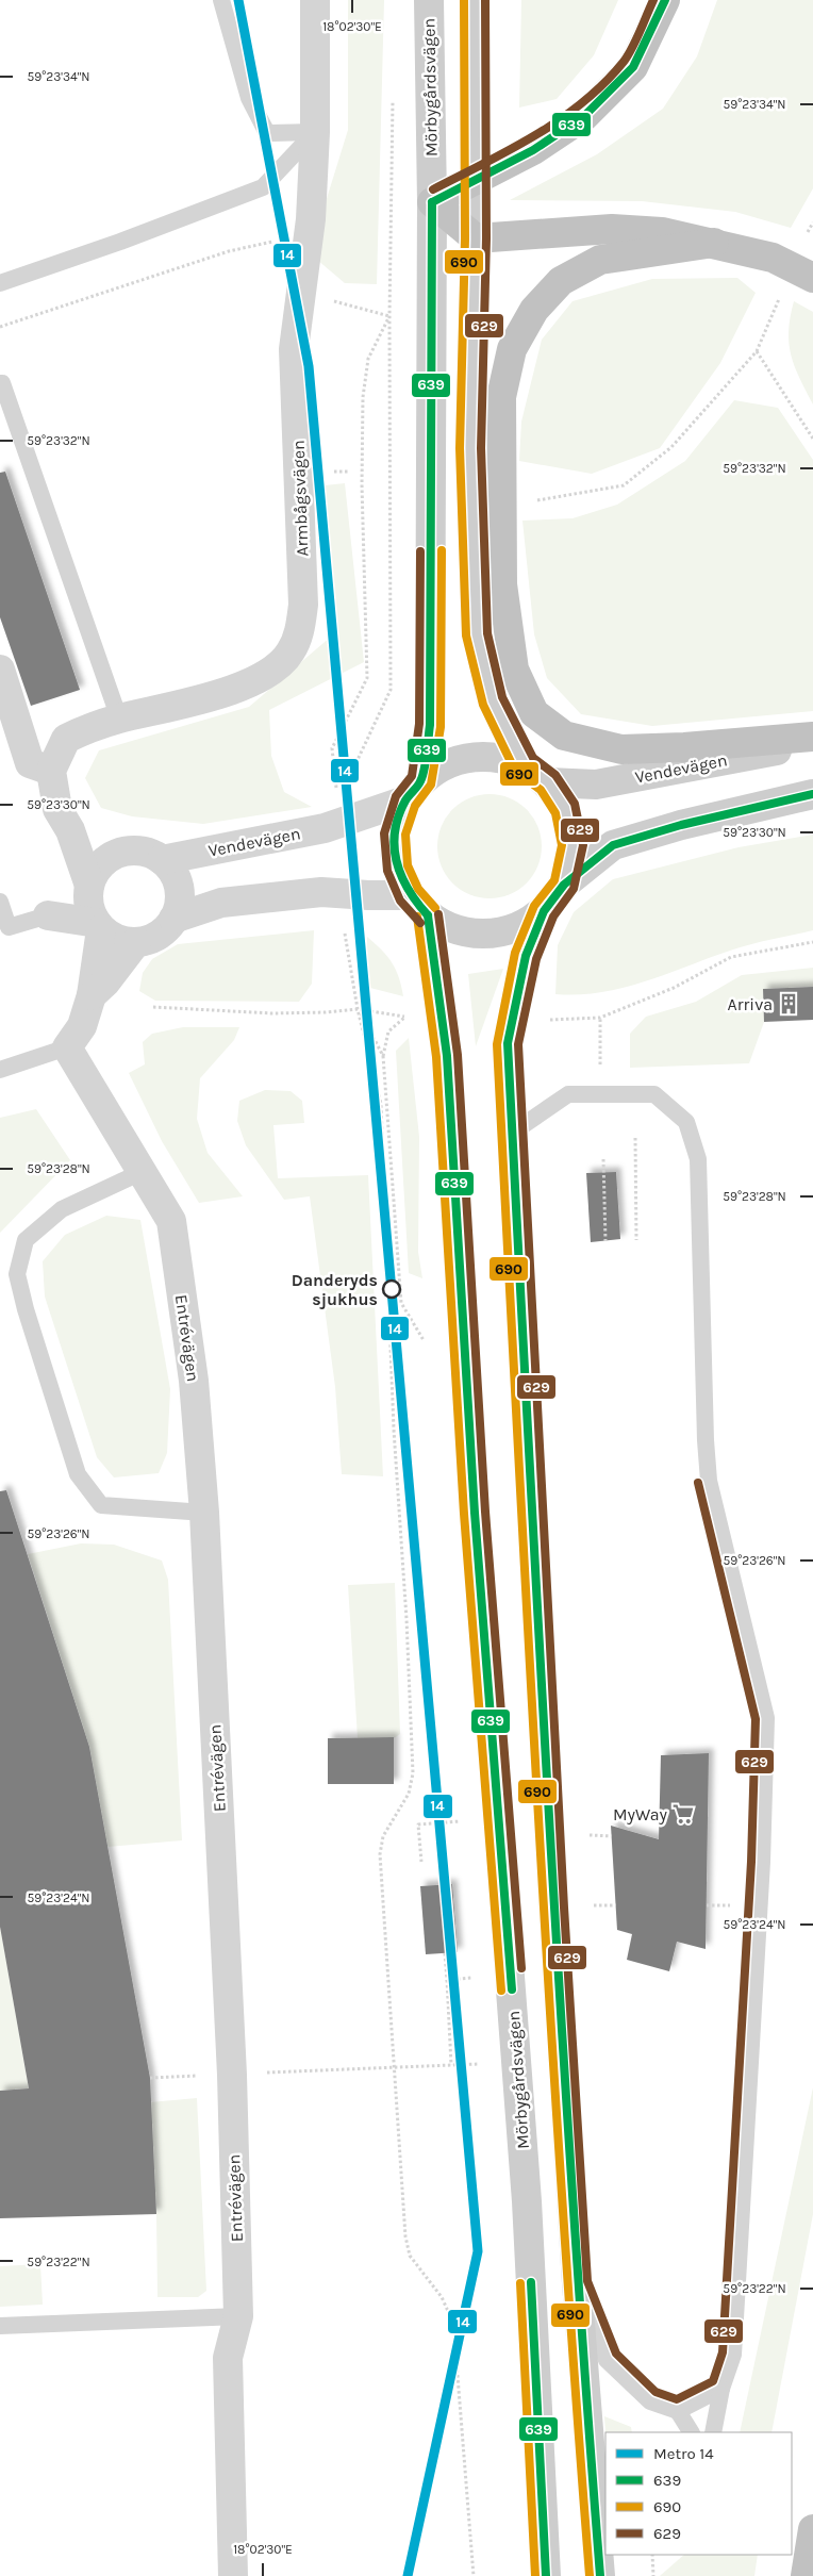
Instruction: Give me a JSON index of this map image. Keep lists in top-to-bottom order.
{
  "streets": {
    "street": [
      "Mörbygårdsvägen",
      "Armbågsvägen",
      "Vendevägen",
      "Entrévägen"
    ]
  },
  "crossings": [
    ["Mörbygårdsvägen", "Vendevägen"]
  ],
  "places": {
    "building": ["Arriva"],
    "other": ["Danderyds sjukhus"],
    "supermarket": ["MyWay"]
  },
  "lines": [
    "metro line 14",
    "transit line 639",
    "transit line 690",
    "transit line 629"
  ],
  "legend": [
    "Metro 14",
    "639",
    "690",
    "629"
  ],
  "coordinates": [
    "18°02'30\"E",
    "59°23'34\"N",
    "59°23'32\"N",
    "59°23'30\"N",
    "59°23'28\"N",
    "59°23'26\"N",
    "59°23'24\"N",
    "59°23'22\"N"
  ]
}
